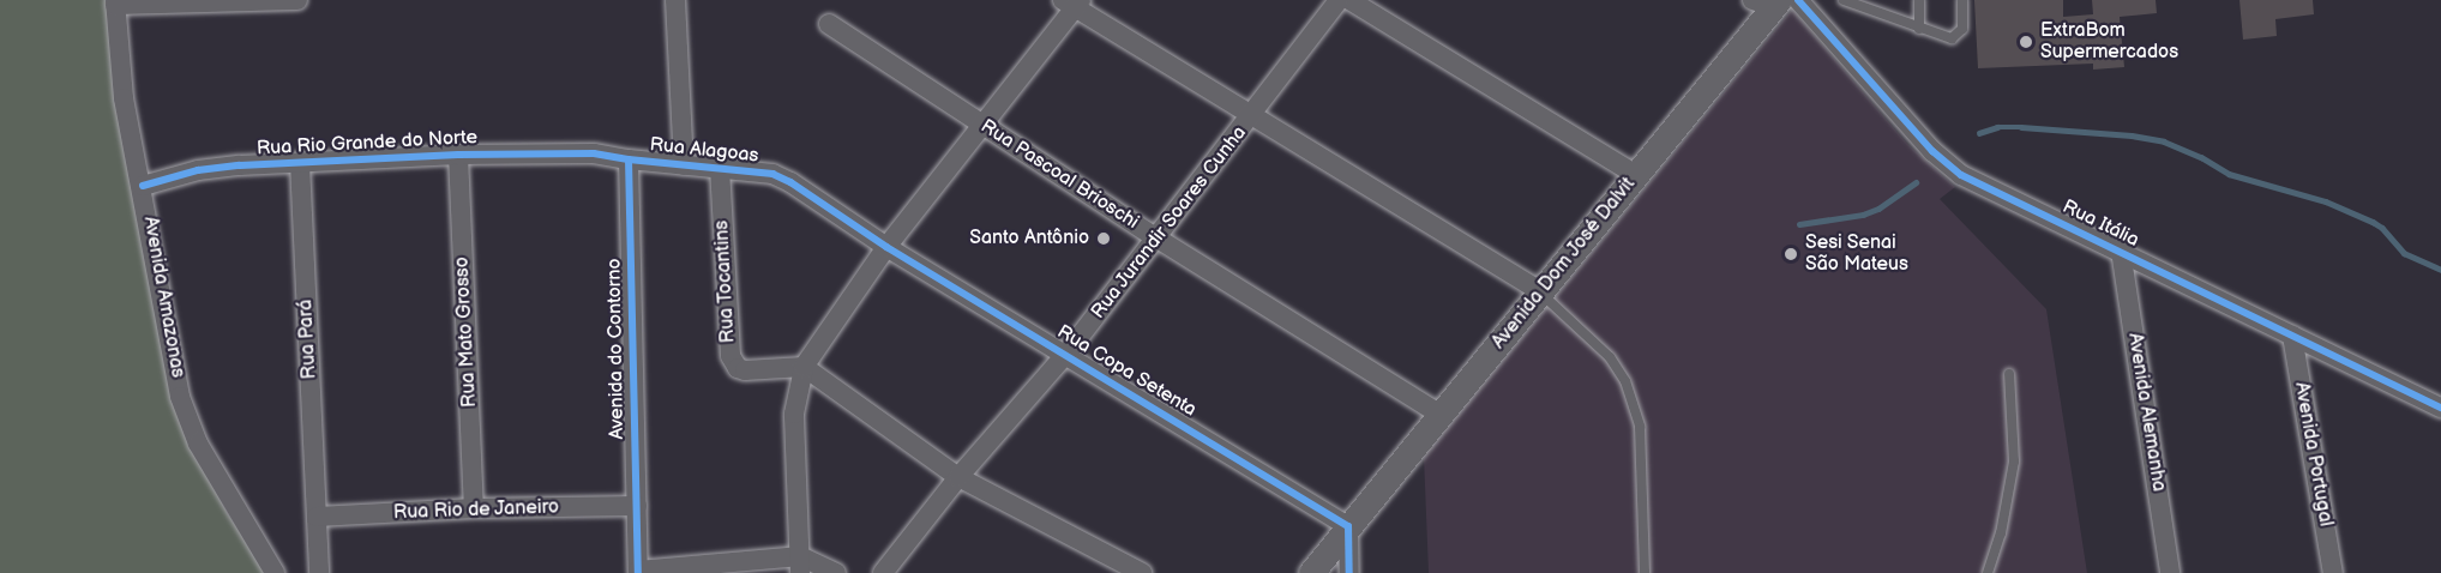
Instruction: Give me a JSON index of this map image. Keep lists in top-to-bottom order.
{
  "streets": {
    "street": [
      "Rua Rio Grande do Norte",
      "Rua Alagoas",
      "Rua Pascoal Brioschi",
      "Rua Jurandir Soares Cunha",
      "Rua Itália",
      "Avenida Dom José Dalvit",
      "Rua Tocantins",
      "Avenida Amazonas",
      "Rua Mato Grosso",
      "Rua Pará",
      "Avenida do Contorno",
      "Rua Copa Setenta",
      "Avenida Alemanha",
      "Avenida Portugal",
      "Rua Rio de Janeiro"
    ]
  },
  "crossings": [
    ["Rua Rio Grande do Norte", "Rua Alagoas"],
    ["Rua Rio Grande do Norte", "Avenida Amazonas"],
    ["Rua Rio Grande do Norte", "Rua Mato Grosso"],
    ["Rua Rio Grande do Norte", "Rua Pará"],
    ["Rua Rio Grande do Norte", "Avenida do Contorno"],
    ["Rua Alagoas", "Rua Tocantins"],
    ["Rua Alagoas", "Avenida do Contorno"],
    ["Rua Alagoas", "Rua Copa Setenta"],
    ["Rua Pascoal Brioschi", "Rua Jurandir Soares Cunha"],
    ["Rua Pascoal Brioschi", "Avenida Dom José Dalvit"],
    ["Rua Jurandir Soares Cunha", "Rua Copa Setenta"],
    ["Rua Itália", "Avenida Dom José Dalvit"],
    ["Rua Itália", "Avenida Alemanha"],
    ["Rua Itália", "Avenida Portugal"],
    ["Avenida Dom José Dalvit", "Rua Copa Setenta"],
    ["Rua Mato Grosso", "Rua Rio de Janeiro"],
    ["Rua Pará", "Rua Rio de Janeiro"],
    ["Avenida do Contorno", "Rua Rio de Janeiro"]
  ],
  "places": ["ExtraBom Supermercados", "Santo Antônio", "Sesi Senai São Mateus"]
}
